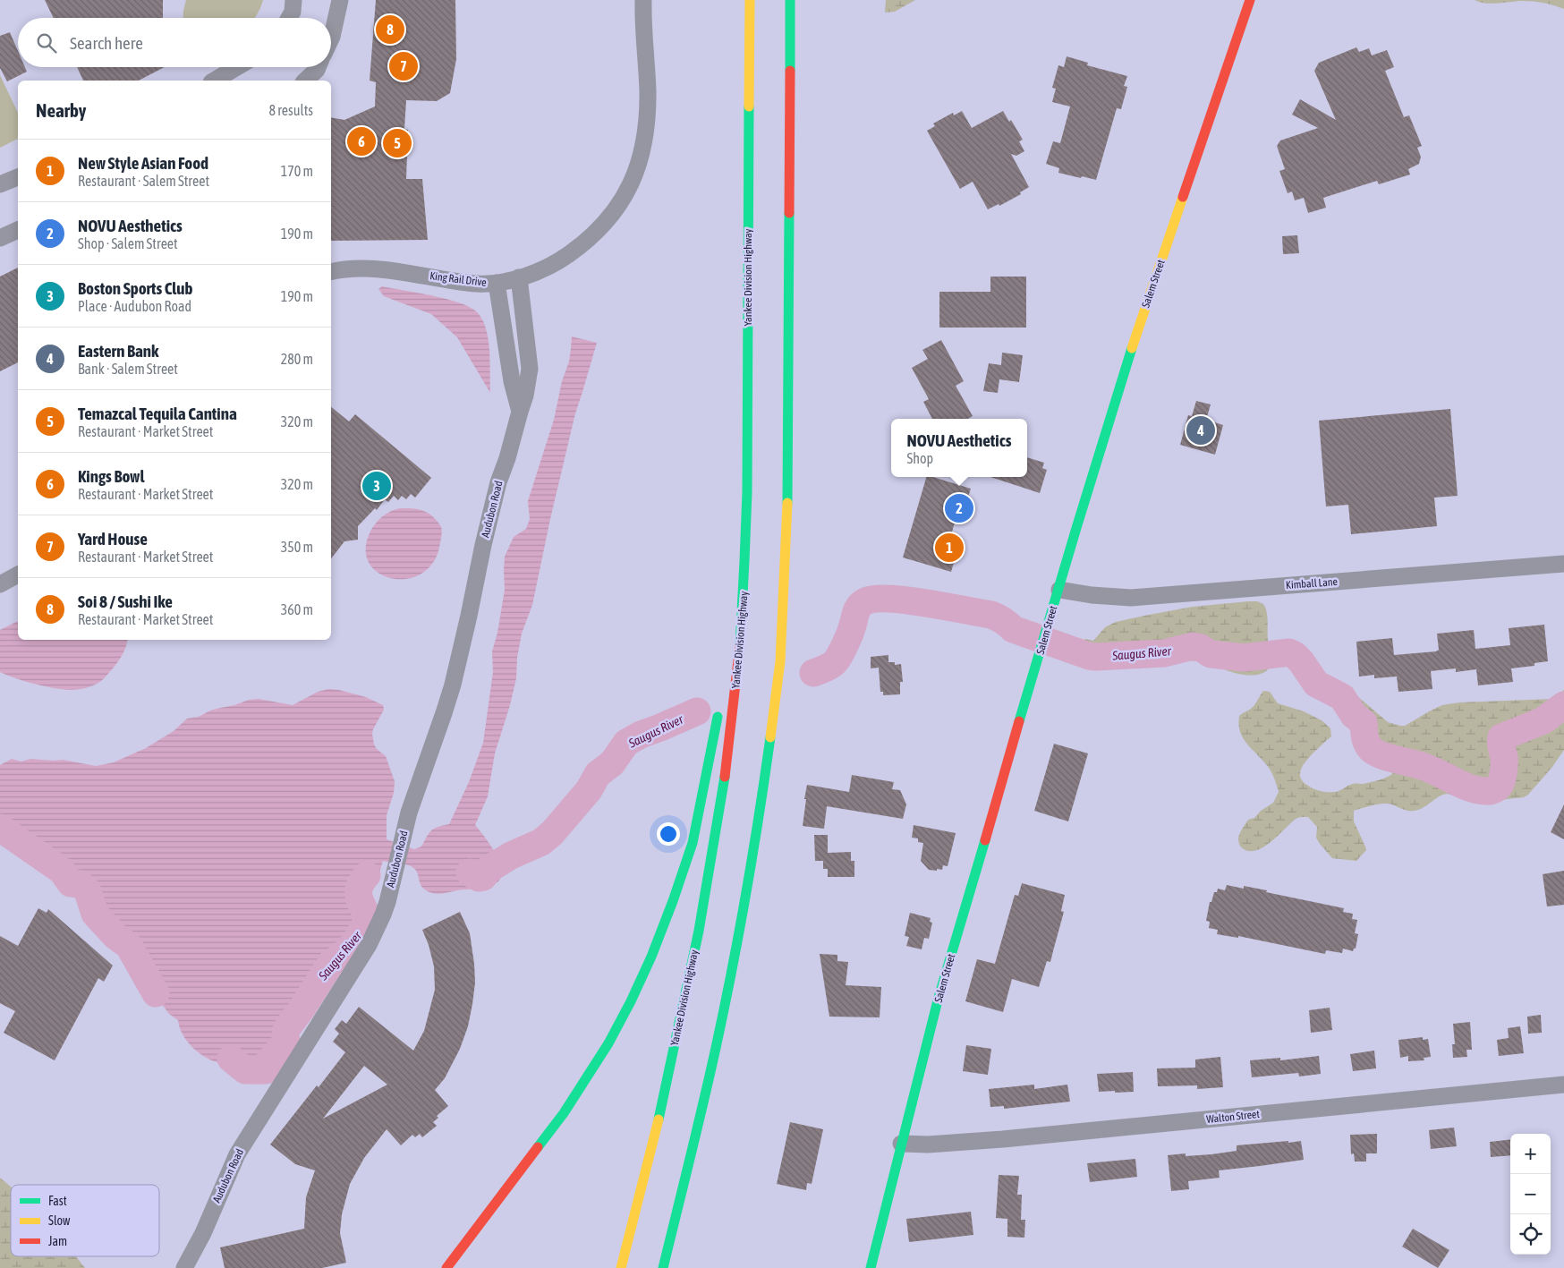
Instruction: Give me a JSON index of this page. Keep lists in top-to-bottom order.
{
  "streets": {
    "main road": ["Yankee Division Highway", "Salem Street"],
    "street": [
      "King Rail Drive",
      "Audubon Road",
      "Kimball Lane",
      "Walton Street"
    ]
  },
  "crossings": [
    ["King Rail Drive", "Audubon Road"],
    ["Salem Street", "Kimball Lane"],
    ["Salem Street", "Walton Street"]
  ],
  "water": ["Saugus River"],
  "legend": ["Fast", "Slow", "Jam"],
  "page": {
    "pins": [
      "8",
      "7",
      "6",
      "5",
      "4",
      "3",
      "2",
      "1"
    ],
    "search": "Search here",
    "heading": ["Nearby", "8 results"],
    "list": [
      {
        "mark": "1",
        "name": "New Style Asian Food",
        "note": "Restaurant · Salem Street",
        "value": "170 m"
      },
      {
        "mark": "2",
        "name": "NOVU Aesthetics",
        "note": "Shop · Salem Street",
        "value": "190 m"
      },
      {
        "mark": "3",
        "name": "Boston Sports Club",
        "note": "Place · Audubon Road",
        "value": "190 m"
      },
      {
        "mark": "4",
        "name": "Eastern Bank",
        "note": "Bank · Salem Street",
        "value": "280 m"
      },
      {
        "mark": "5",
        "name": "Temazcal Tequila Cantina",
        "note": "Restaurant · Market Street",
        "value": "320 m"
      },
      {
        "mark": "6",
        "name": "Kings Bowl",
        "note": "Restaurant · Market Street",
        "value": "320 m"
      },
      {
        "mark": "7",
        "name": "Yard House",
        "note": "Restaurant · Market Street",
        "value": "350 m"
      },
      {
        "mark": "8",
        "name": "Soi 8 / Sushi Ike",
        "note": "Restaurant · Market Street",
        "value": "360 m"
      }
    ],
    "popup": ["NOVU Aesthetics", "Shop"],
    "map_buttons": ["+", "−"]
  }
}
